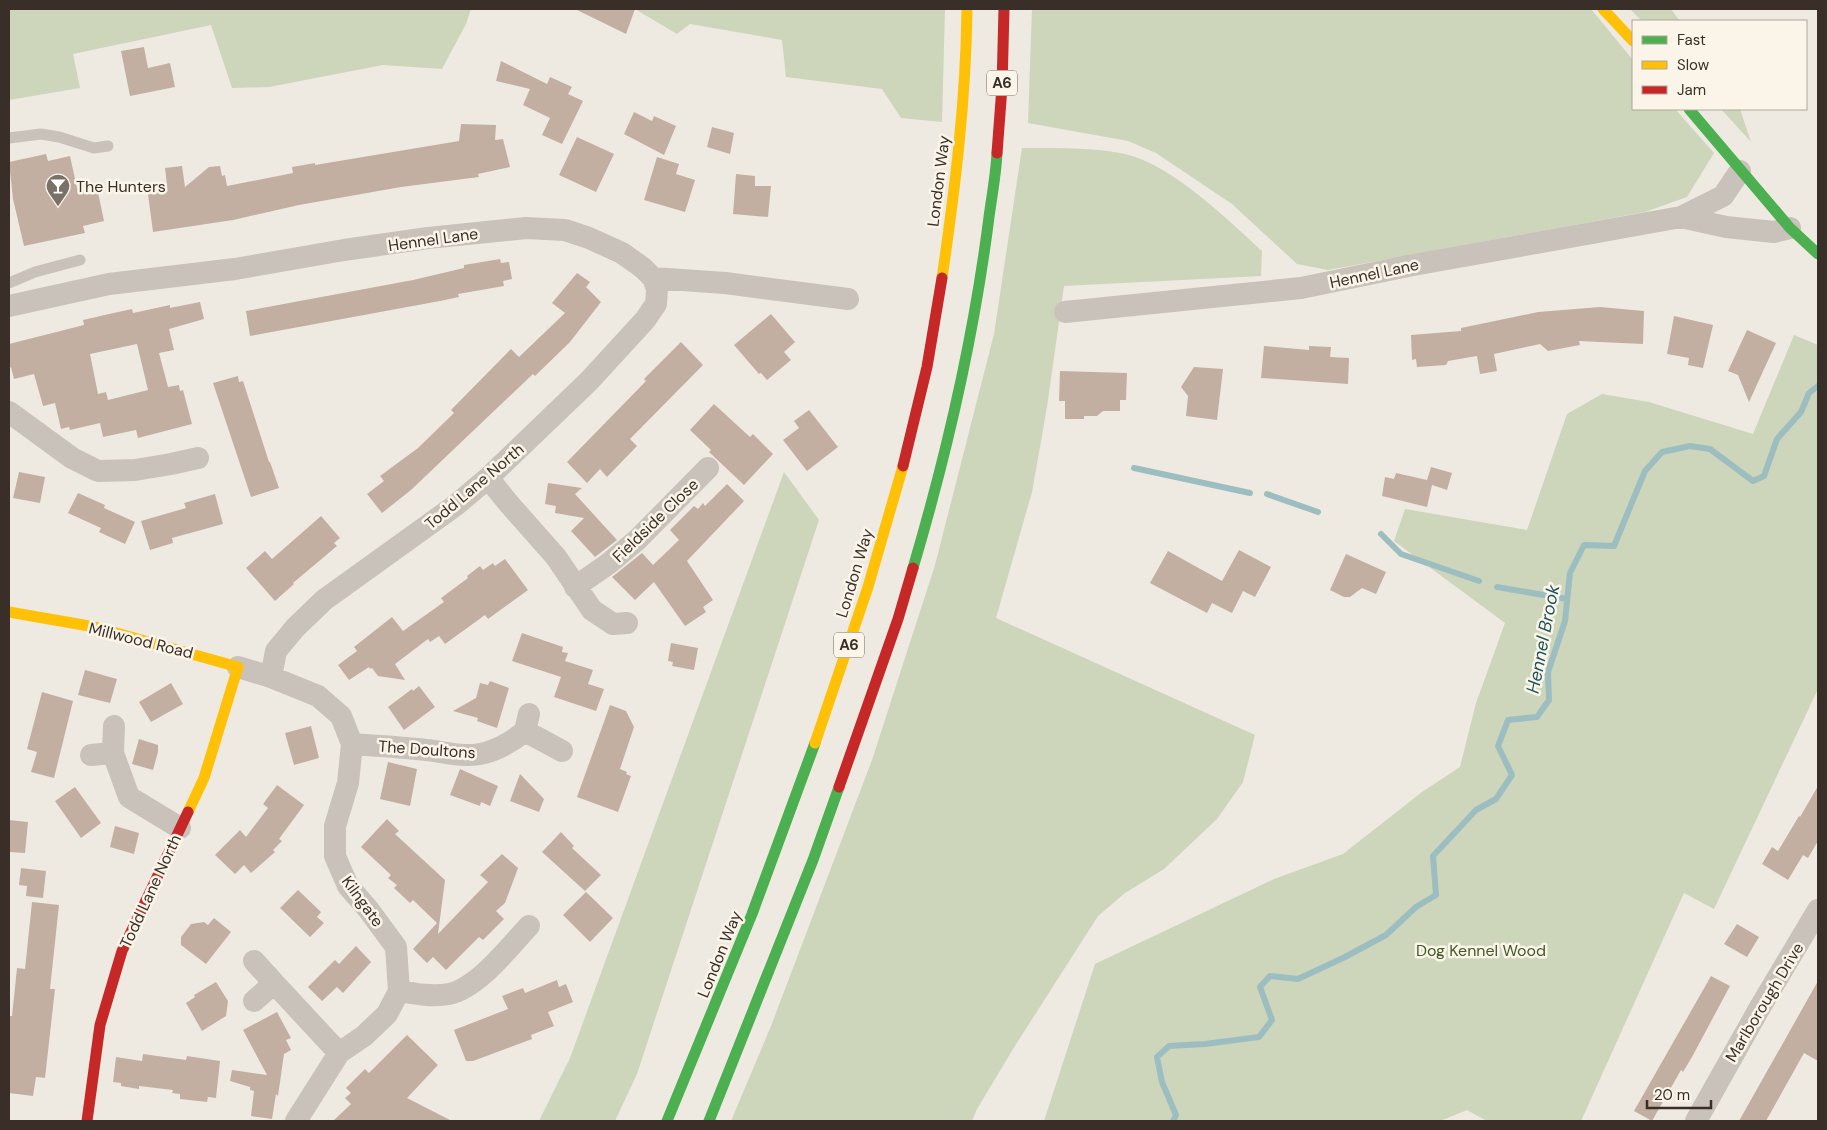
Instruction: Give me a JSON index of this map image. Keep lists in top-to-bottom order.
{
  "streets": {
    "main road": [
      "A6",
      "London Way",
      "Todd Lane North",
      "Millwood Road"
    ],
    "street": [
      "Hennel Lane",
      "Fieldside Close",
      "The Doultons",
      "Kilngate",
      "Marlborough Drive"
    ]
  },
  "crossings": [
    ["Hennel Lane", "Todd Lane North"],
    ["Todd Lane North", "Millwood Road"],
    ["Todd Lane North", "Kilngate"],
    ["Millwood Road", "Kilngate"],
    ["The Doultons", "Kilngate"]
  ],
  "water": ["Hennel Brook"],
  "parks": ["Dog Kennel Wood"],
  "places": {
    "bar": ["The Hunters"]
  },
  "legend": ["Fast", "Slow", "Jam"],
  "scale_bar": "20 m"
}
